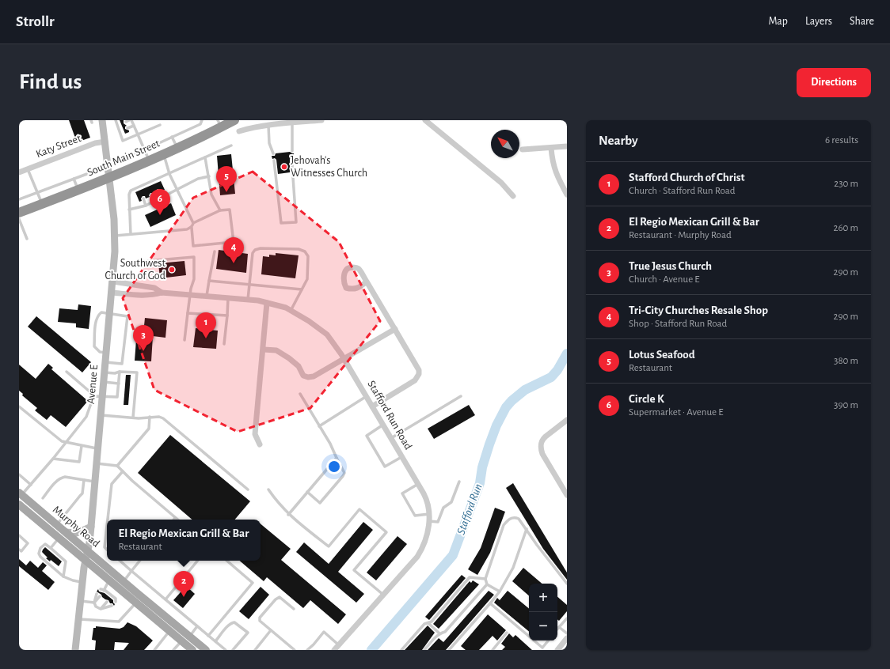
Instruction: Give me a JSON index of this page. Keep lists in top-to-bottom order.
{
  "streets": {
    "highway": ["South Main Street"],
    "main road": ["Murphy Road"],
    "street": ["Katy Street", "Avenue E", "Stafford Run Road"]
  },
  "crossings": [
    ["Katy Street", "Avenue E"],
    ["South Main Street", "Avenue E"],
    ["Avenue E", "Stafford Run Road"],
    ["Avenue E", "Murphy Road"]
  ],
  "water": ["Stafford Run"],
  "places": ["Jehovah's Witnesses Church", "Southwest Church of God"],
  "north": "top left",
  "page": {
    "header": "Strollr",
    "nav": ["Map", "Layers", "Share"],
    "buttons": "Directions",
    "title": "Find us",
    "heading": ["Nearby", "6 results"],
    "list": [
      {
        "mark": "1",
        "name": "Stafford Church of Christ",
        "note": "Church · Stafford Run Road",
        "value": "230 m"
      },
      {
        "mark": "2",
        "name": "El Regio Mexican Grill & Bar",
        "note": "Restaurant · Murphy Road",
        "value": "260 m"
      },
      {
        "mark": "3",
        "name": "True Jesus Church",
        "note": "Church · Avenue E",
        "value": "290 m"
      },
      {
        "mark": "4",
        "name": "Tri-City Churches Resale Shop",
        "note": "Shop · Stafford Run Road",
        "value": "290 m"
      },
      {
        "mark": "5",
        "name": "Lotus Seafood",
        "note": "Restaurant",
        "value": "380 m"
      },
      {
        "mark": "6",
        "name": "Circle K",
        "note": "Supermarket · Avenue E",
        "value": "390 m"
      }
    ],
    "pins": [
      "5",
      "6",
      "4",
      "1",
      "3",
      "2"
    ],
    "popup": ["El Regio Mexican Grill & Bar", "Restaurant"],
    "map_buttons": ["+", "−"]
  }
}
